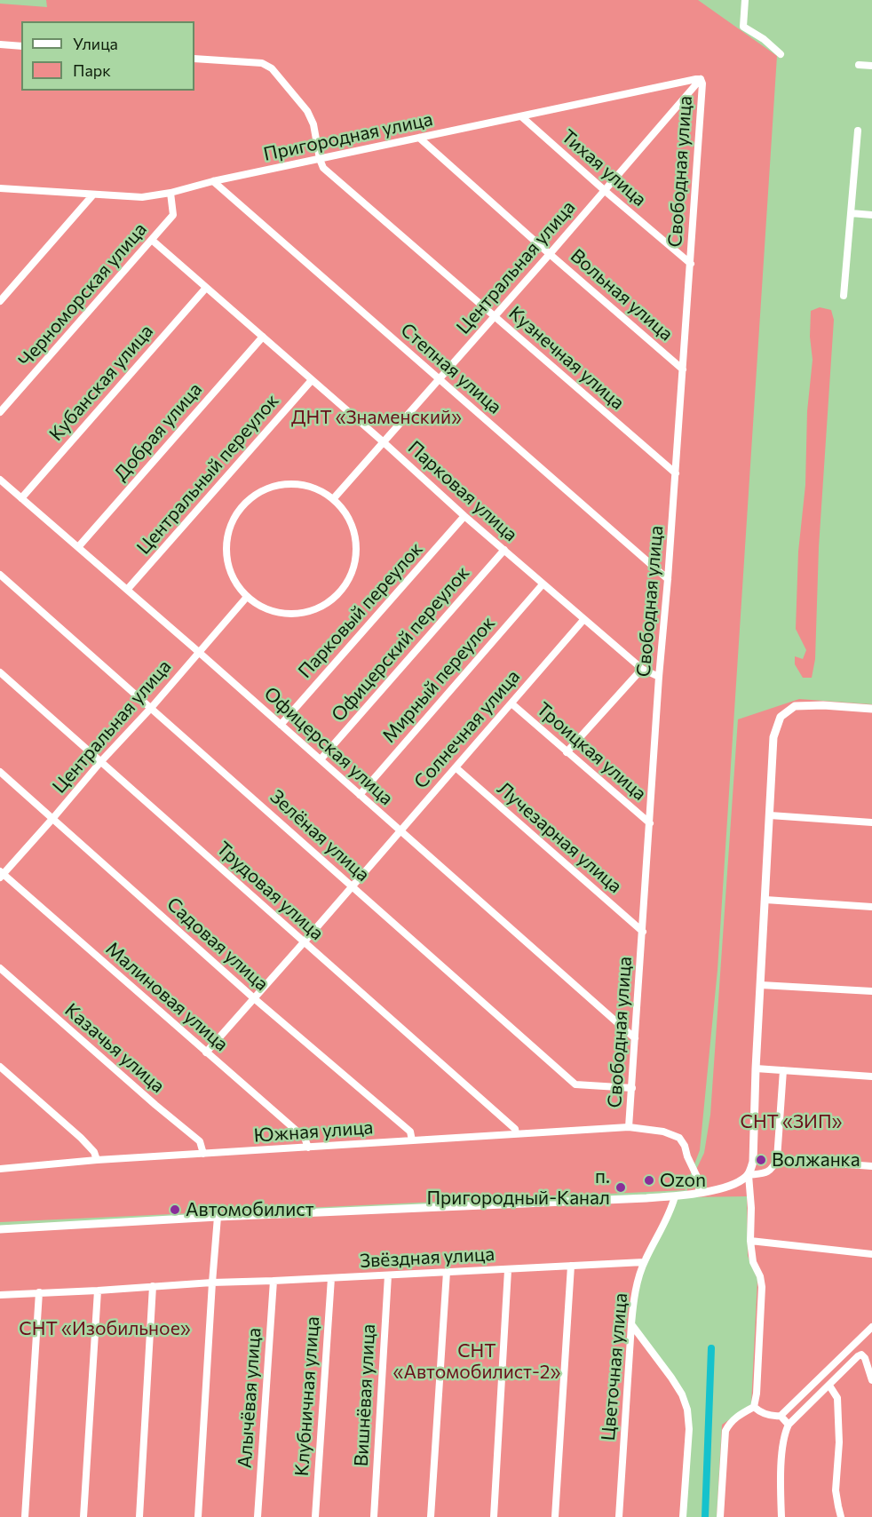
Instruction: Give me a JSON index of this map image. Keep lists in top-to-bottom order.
{
  "streets": {
    "street": [
      "Пригородная улица",
      "Тихая улица",
      "Свободная улица",
      "Центральная улица",
      "Черноморская улица",
      "Вольная улица",
      "Кузнечная улица",
      "Степная улица",
      "Кубанская улица",
      "Добрая улица",
      "Центральный переулок",
      "Парковая улица",
      "Парковый переулок",
      "Офицерский переулок",
      "Мирный переулок",
      "Солнечная улица",
      "Офицерская улица",
      "Троицкая улица",
      "Зелёная улица",
      "Лучезарная улица",
      "Трудовая улица",
      "Садовая улица",
      "Малиновая улица",
      "Казачья улица",
      "Южная улица",
      "Звёздная улица",
      "Цветочная улица",
      "Вишнёвая улица",
      "Клубничная улица",
      "Алычёвая улица"
    ]
  },
  "crossings": [
    ["Пригородная улица", "Тихая улица"],
    ["Пригородная улица", "Свободная улица"],
    ["Пригородная улица", "Центральная улица"],
    ["Пригородная улица", "Черноморская улица"],
    ["Пригородная улица", "Вольная улица"],
    ["Пригородная улица", "Кузнечная улица"],
    ["Пригородная улица", "Степная улица"],
    ["Тихая улица", "Свободная улица"],
    ["Тихая улица", "Центральная улица"],
    ["Свободная улица", "Центральная улица"],
    ["Свободная улица", "Вольная улица"],
    ["Свободная улица", "Кузнечная улица"],
    ["Свободная улица", "Степная улица"],
    ["Свободная улица", "Парковая улица"],
    ["Свободная улица", "Офицерская улица"],
    ["Свободная улица", "Троицкая улица"],
    ["Свободная улица", "Зелёная улица"],
    ["Свободная улица", "Лучезарная улица"],
    ["Свободная улица", "Южная улица"],
    ["Центральная улица", "Вольная улица"],
    ["Центральная улица", "Кузнечная улица"],
    ["Центральная улица", "Степная улица"],
    ["Центральная улица", "Парковая улица"],
    ["Центральная улица", "Офицерская улица"],
    ["Центральная улица", "Зелёная улица"],
    ["Центральная улица", "Трудовая улица"],
    ["Центральная улица", "Садовая улица"],
    ["Центральная улица", "Малиновая улица"],
    ["Черноморская улица", "Парковая улица"],
    ["Кубанская улица", "Парковая улица"],
    ["Кубанская улица", "Офицерская улица"],
    ["Добрая улица", "Парковая улица"],
    ["Добрая улица", "Офицерская улица"],
    ["Центральный переулок", "Парковая улица"],
    ["Центральный переулок", "Офицерская улица"],
    ["Парковая улица", "Парковый переулок"],
    ["Парковая улица", "Офицерский переулок"],
    ["Парковая улица", "Мирный переулок"],
    ["Парковая улица", "Солнечная улица"],
    ["Парковый переулок", "Офицерская улица"],
    ["Офицерский переулок", "Офицерская улица"],
    ["Мирный переулок", "Офицерская улица"],
    ["Солнечная улица", "Офицерская улица"],
    ["Солнечная улица", "Троицкая улица"],
    ["Солнечная улица", "Зелёная улица"],
    ["Солнечная улица", "Лучезарная улица"],
    ["Солнечная улица", "Трудовая улица"],
    ["Солнечная улица", "Садовая улица"],
    ["Солнечная улица", "Малиновая улица"],
    ["Трудовая улица", "Южная улица"],
    ["Садовая улица", "Южная улица"],
    ["Малиновая улица", "Южная улица"],
    ["Казачья улица", "Южная улица"],
    ["Звёздная улица", "Цветочная улица"],
    ["Звёздная улица", "Вишнёвая улица"],
    ["Звёздная улица", "Клубничная улица"],
    ["Звёздная улица", "Алычёвая улица"]
  ],
  "parks": [
    "ДНТ «Знаменский»",
    "СНТ «ЗИП»",
    "СНТ «Изобильное»",
    "СНТ «Автомобилист-2»"
  ],
  "places": [
    "Волжанка",
    "Ozon",
    "п. Пригородный-Канал",
    "Автомобилист"
  ],
  "legend": ["Улица", "Парк"]
}
